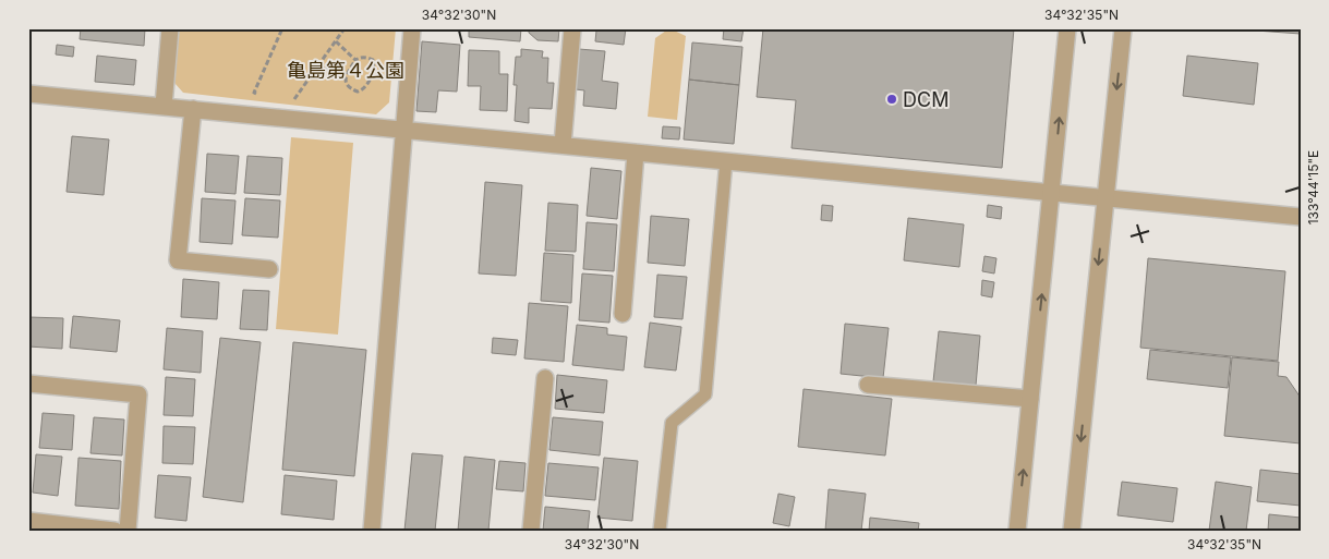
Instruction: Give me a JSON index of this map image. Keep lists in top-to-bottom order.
{
  "parks": ["亀島第４公園"],
  "places": ["DCM"],
  "coordinates": ["34°32'30\"N", "34°32'35\"N", "133°44'15\"E"]
}
